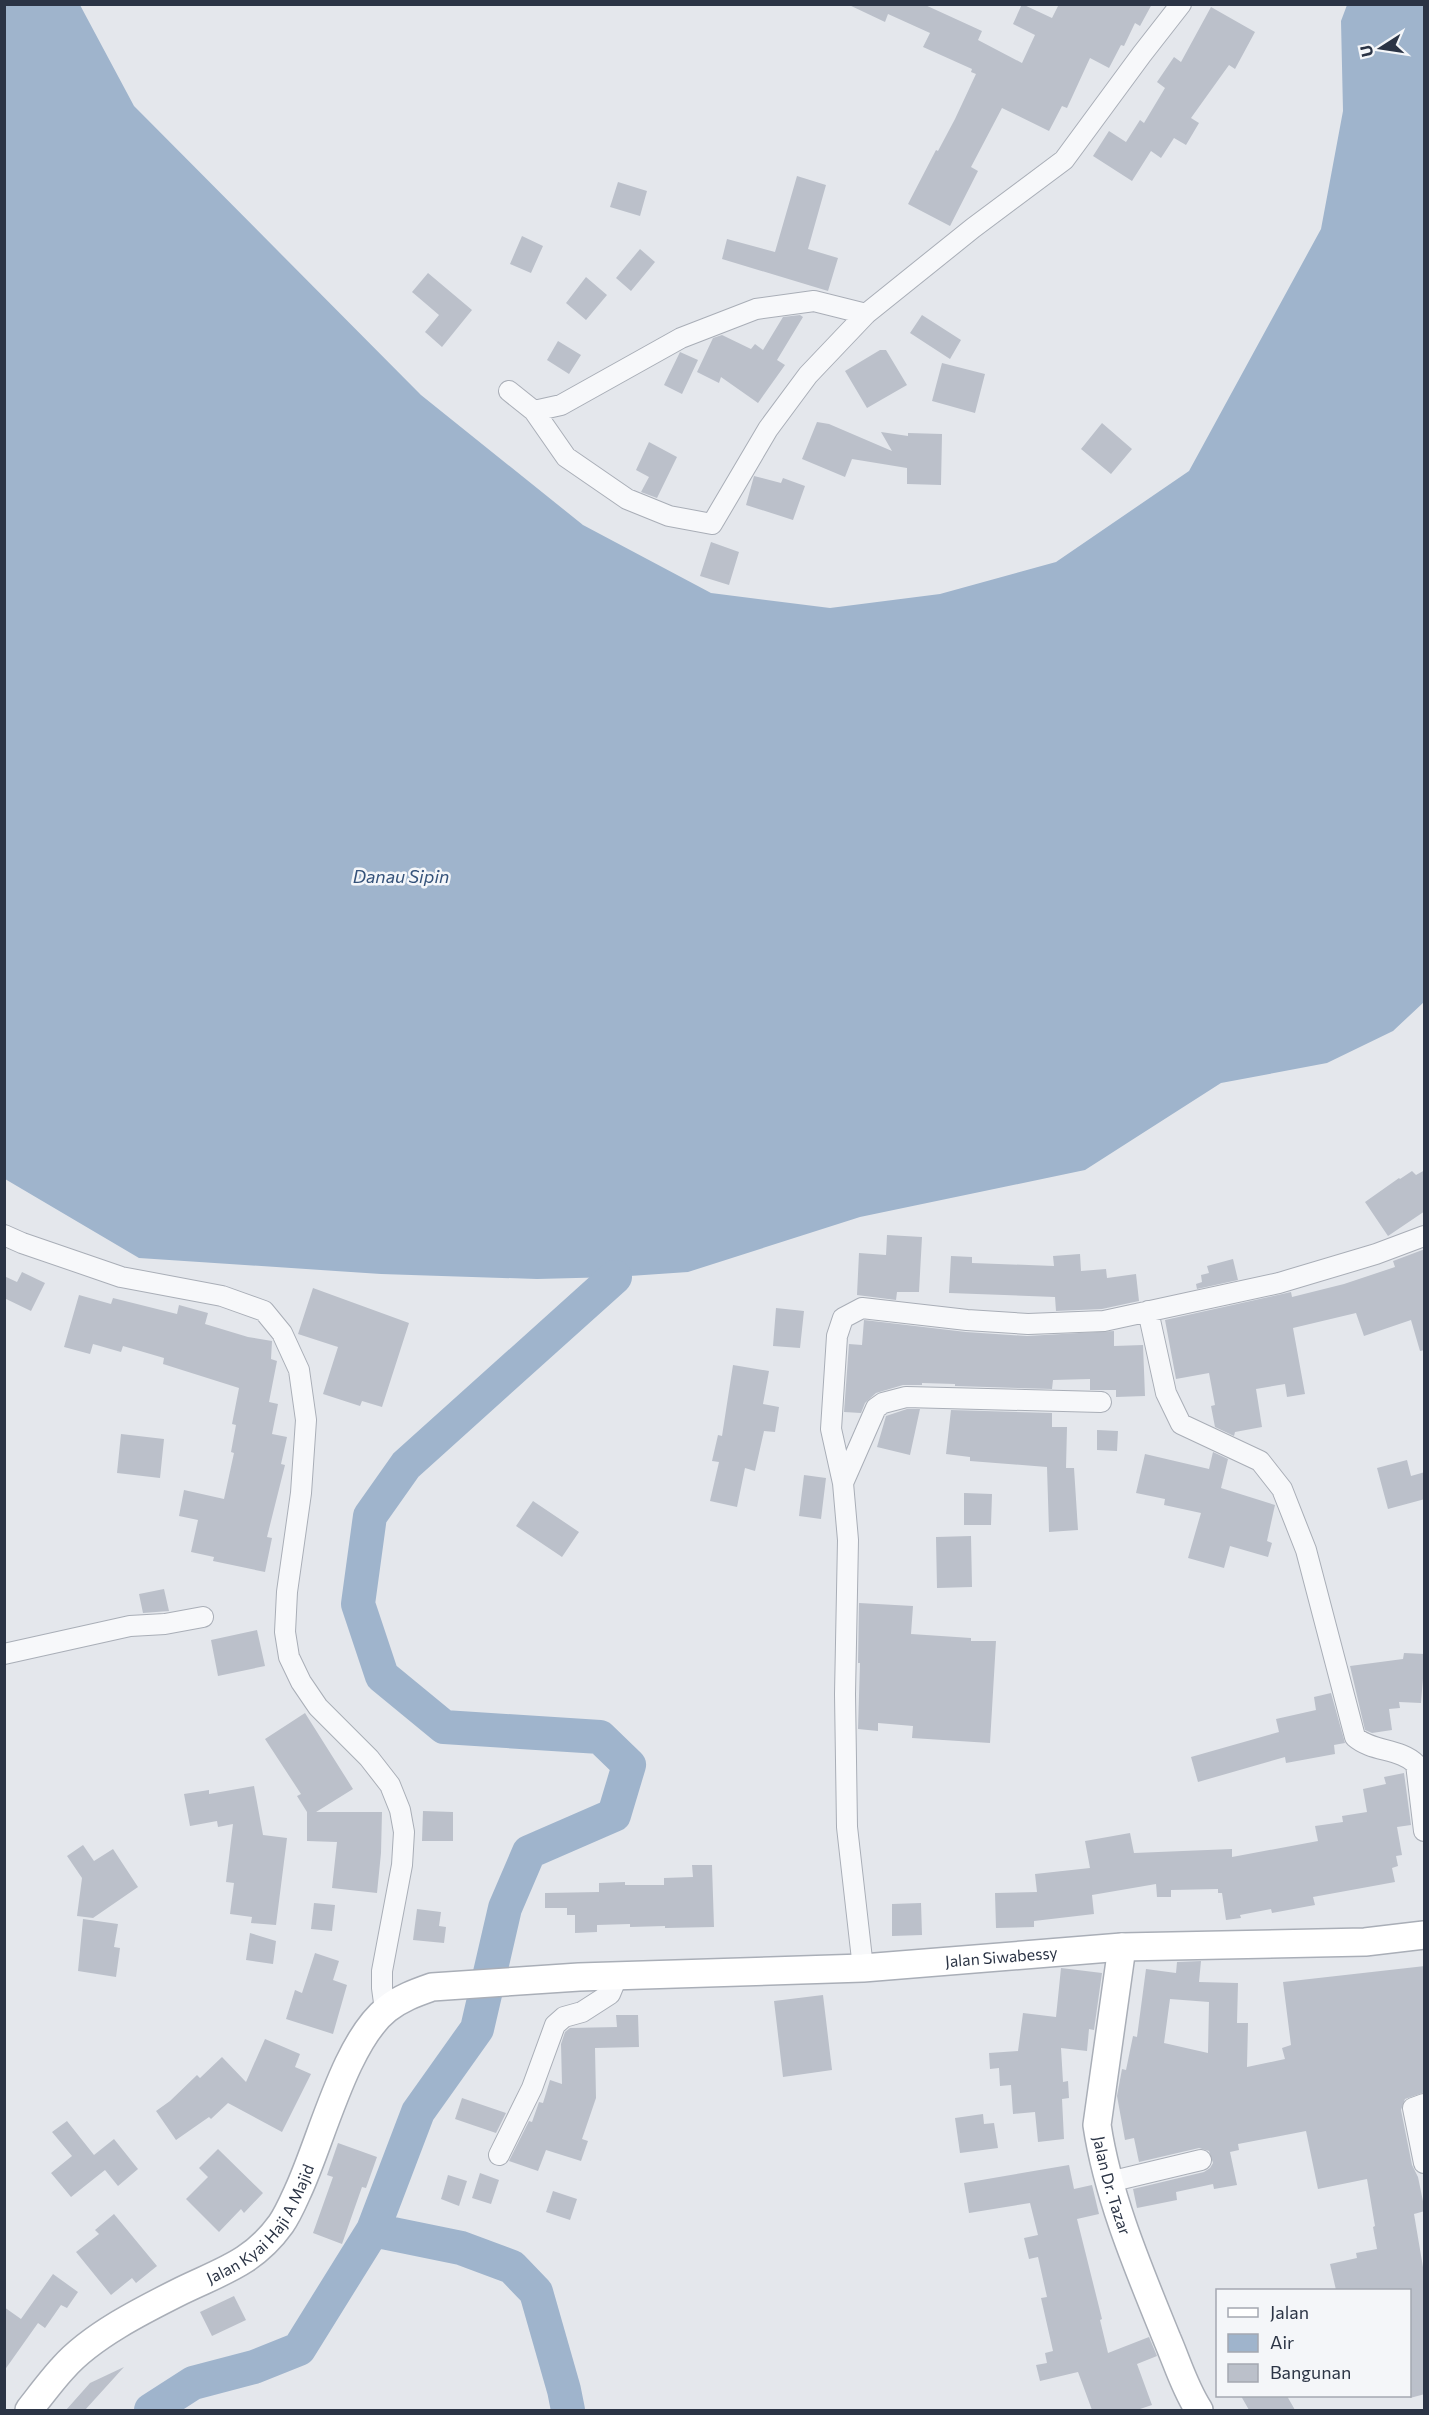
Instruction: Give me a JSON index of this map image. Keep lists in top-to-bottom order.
{
  "streets": {
    "main road": ["Jalan Siwabessy", "Jalan Dr. Tazar", "Jalan Kyai Haji A Majid"]
  },
  "crossings": [
    ["Jalan Siwabessy", "Jalan Dr. Tazar"],
    ["Jalan Siwabessy", "Jalan Kyai Haji A Majid"]
  ],
  "water": ["Danau Sipin"],
  "legend": ["Jalan", "Air", "Bangunan"],
  "north": "left"
}
